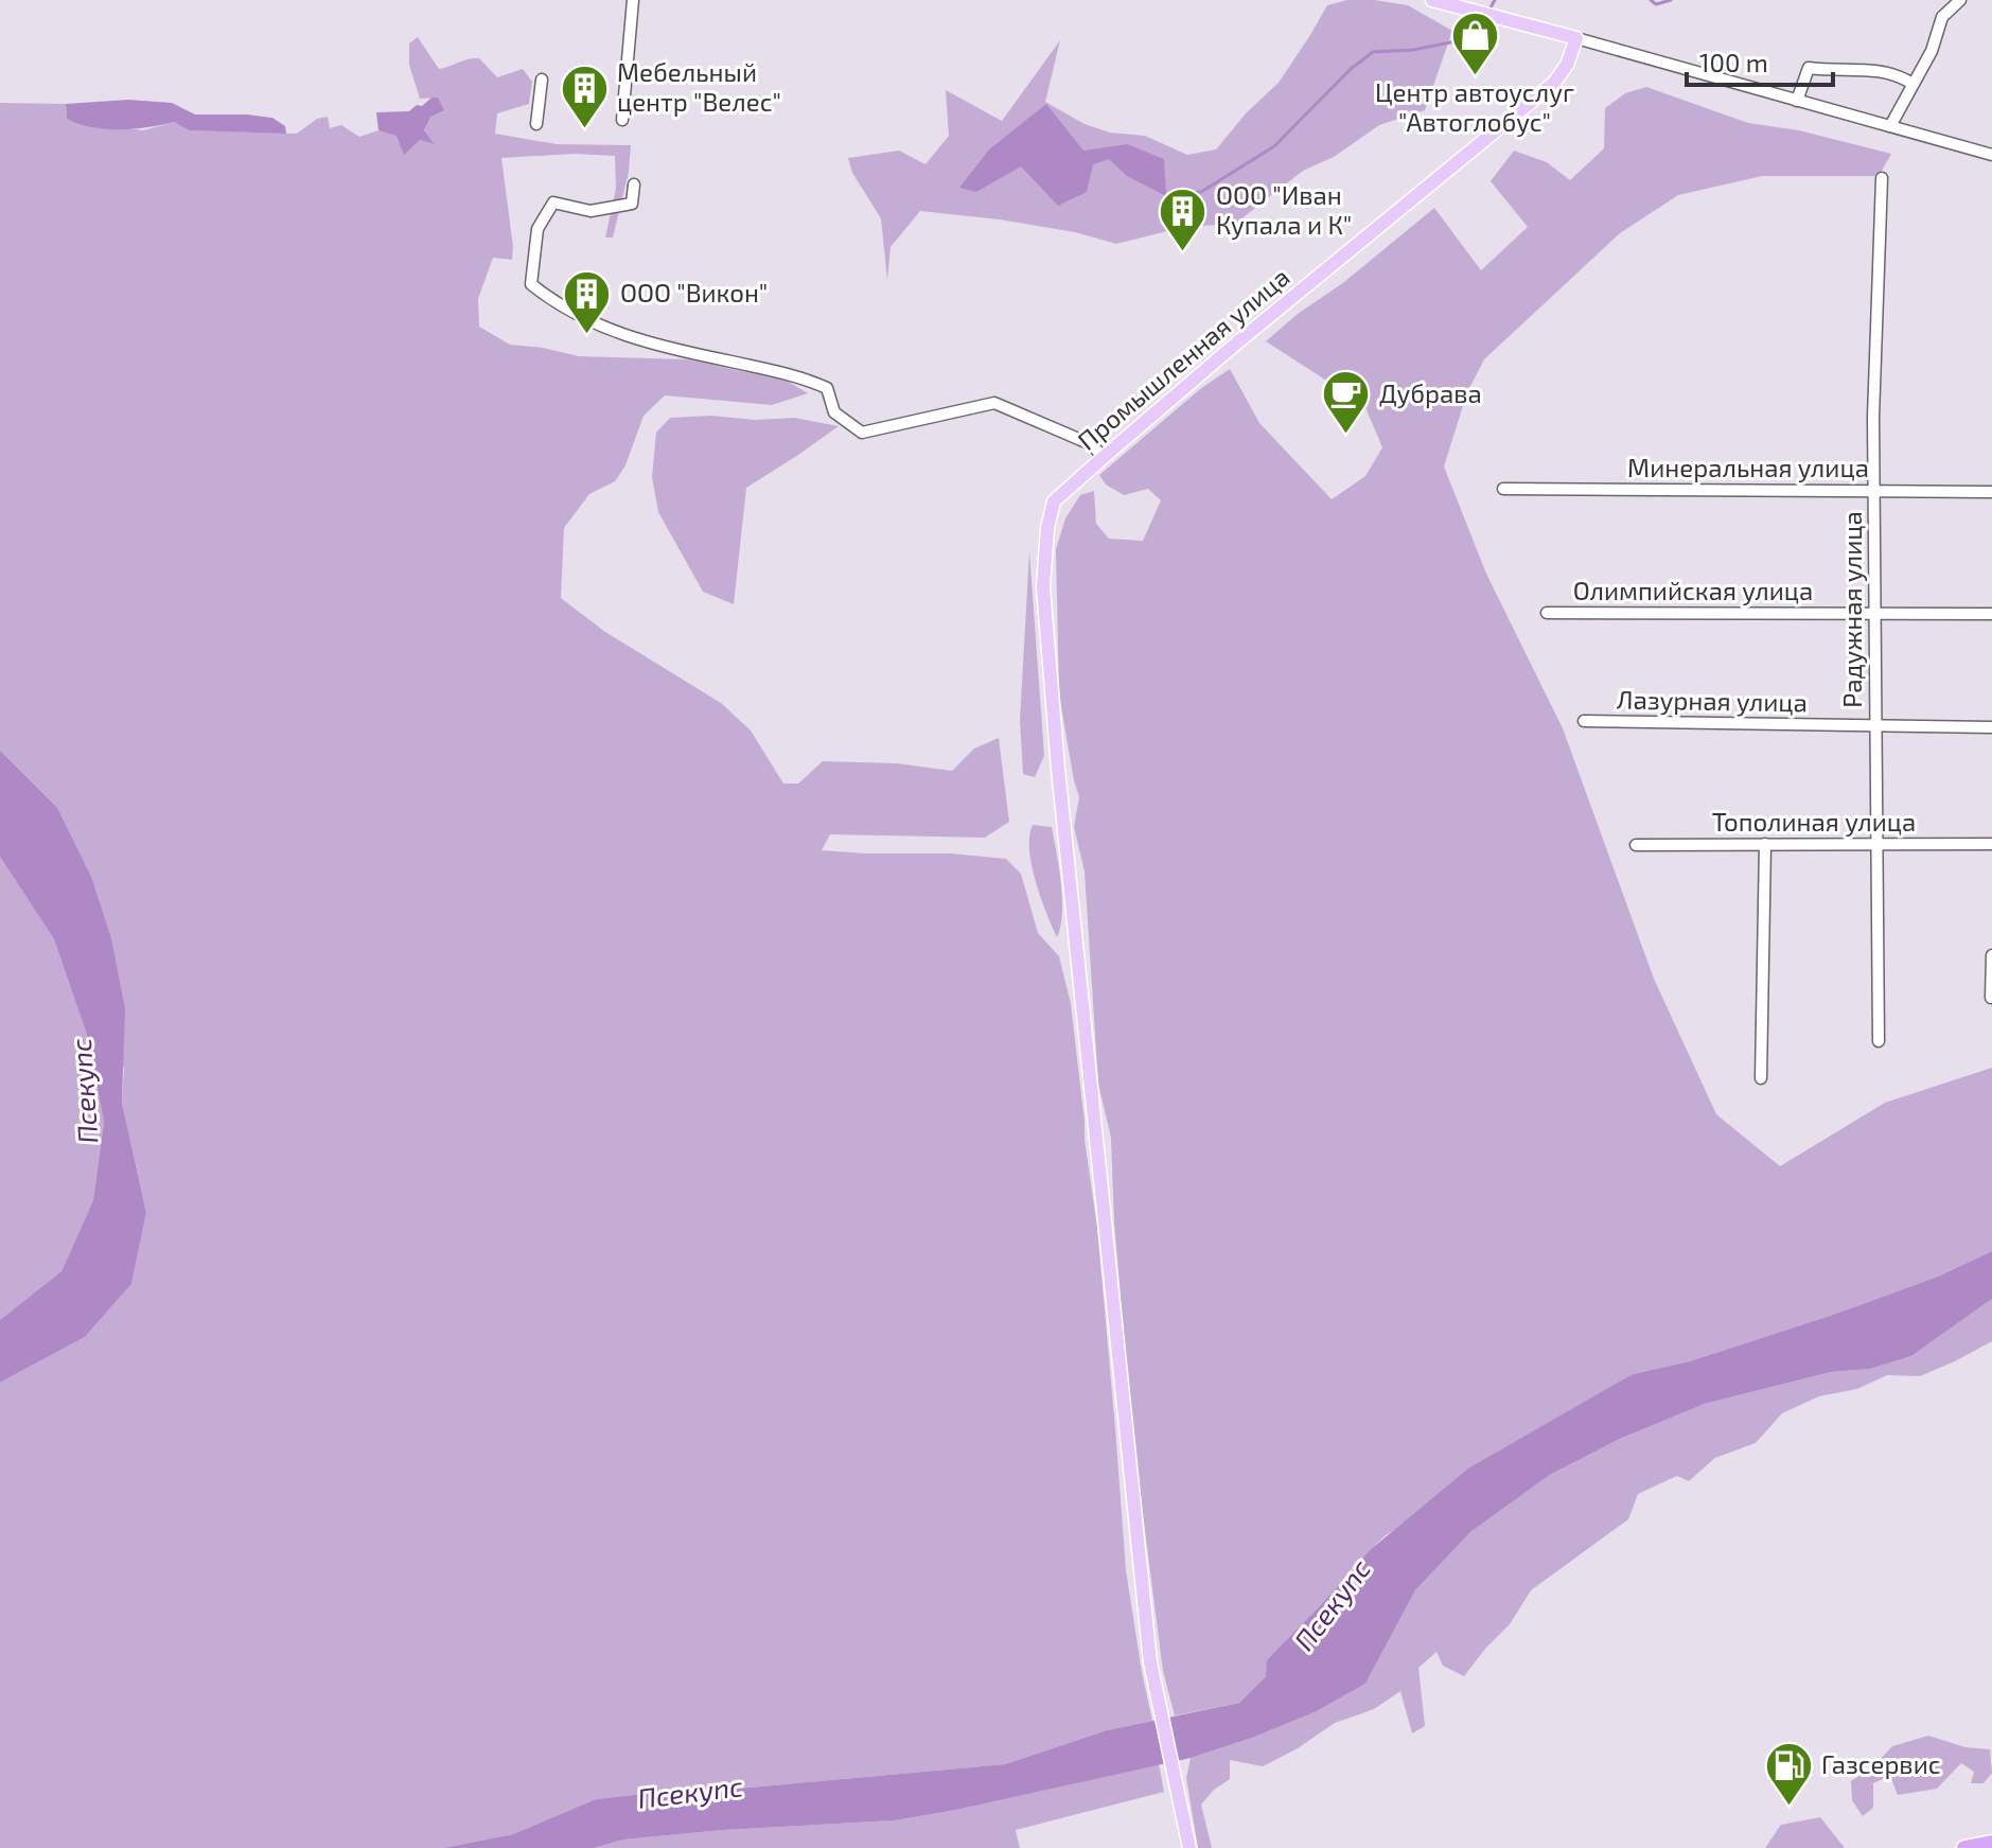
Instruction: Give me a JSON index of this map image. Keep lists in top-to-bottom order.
{
  "streets": {
    "main road": ["Промышленная улица"],
    "street": [
      "Минеральная улица",
      "Олимпийская улица",
      "Радужная улица",
      "Лазурная улица",
      "Тополиная улица"
    ]
  },
  "crossings": [
    ["Минеральная улица", "Радужная улица"],
    ["Олимпийская улица", "Радужная улица"],
    ["Радужная улица", "Лазурная улица"],
    ["Радужная улица", "Тополиная улица"]
  ],
  "water": ["Псекупс"],
  "places": {
    "shop": ["Центр автоуслуг \"Автоглобус\""],
    "building": ["Мебельный центр \"Велес\"", "ООО \"Иван Купала и К\"", "ООО \"Викон\""],
    "cafe": ["Дубрава"],
    "fuel station": ["Газсервис"]
  },
  "scale_bar": "100 m"
}
